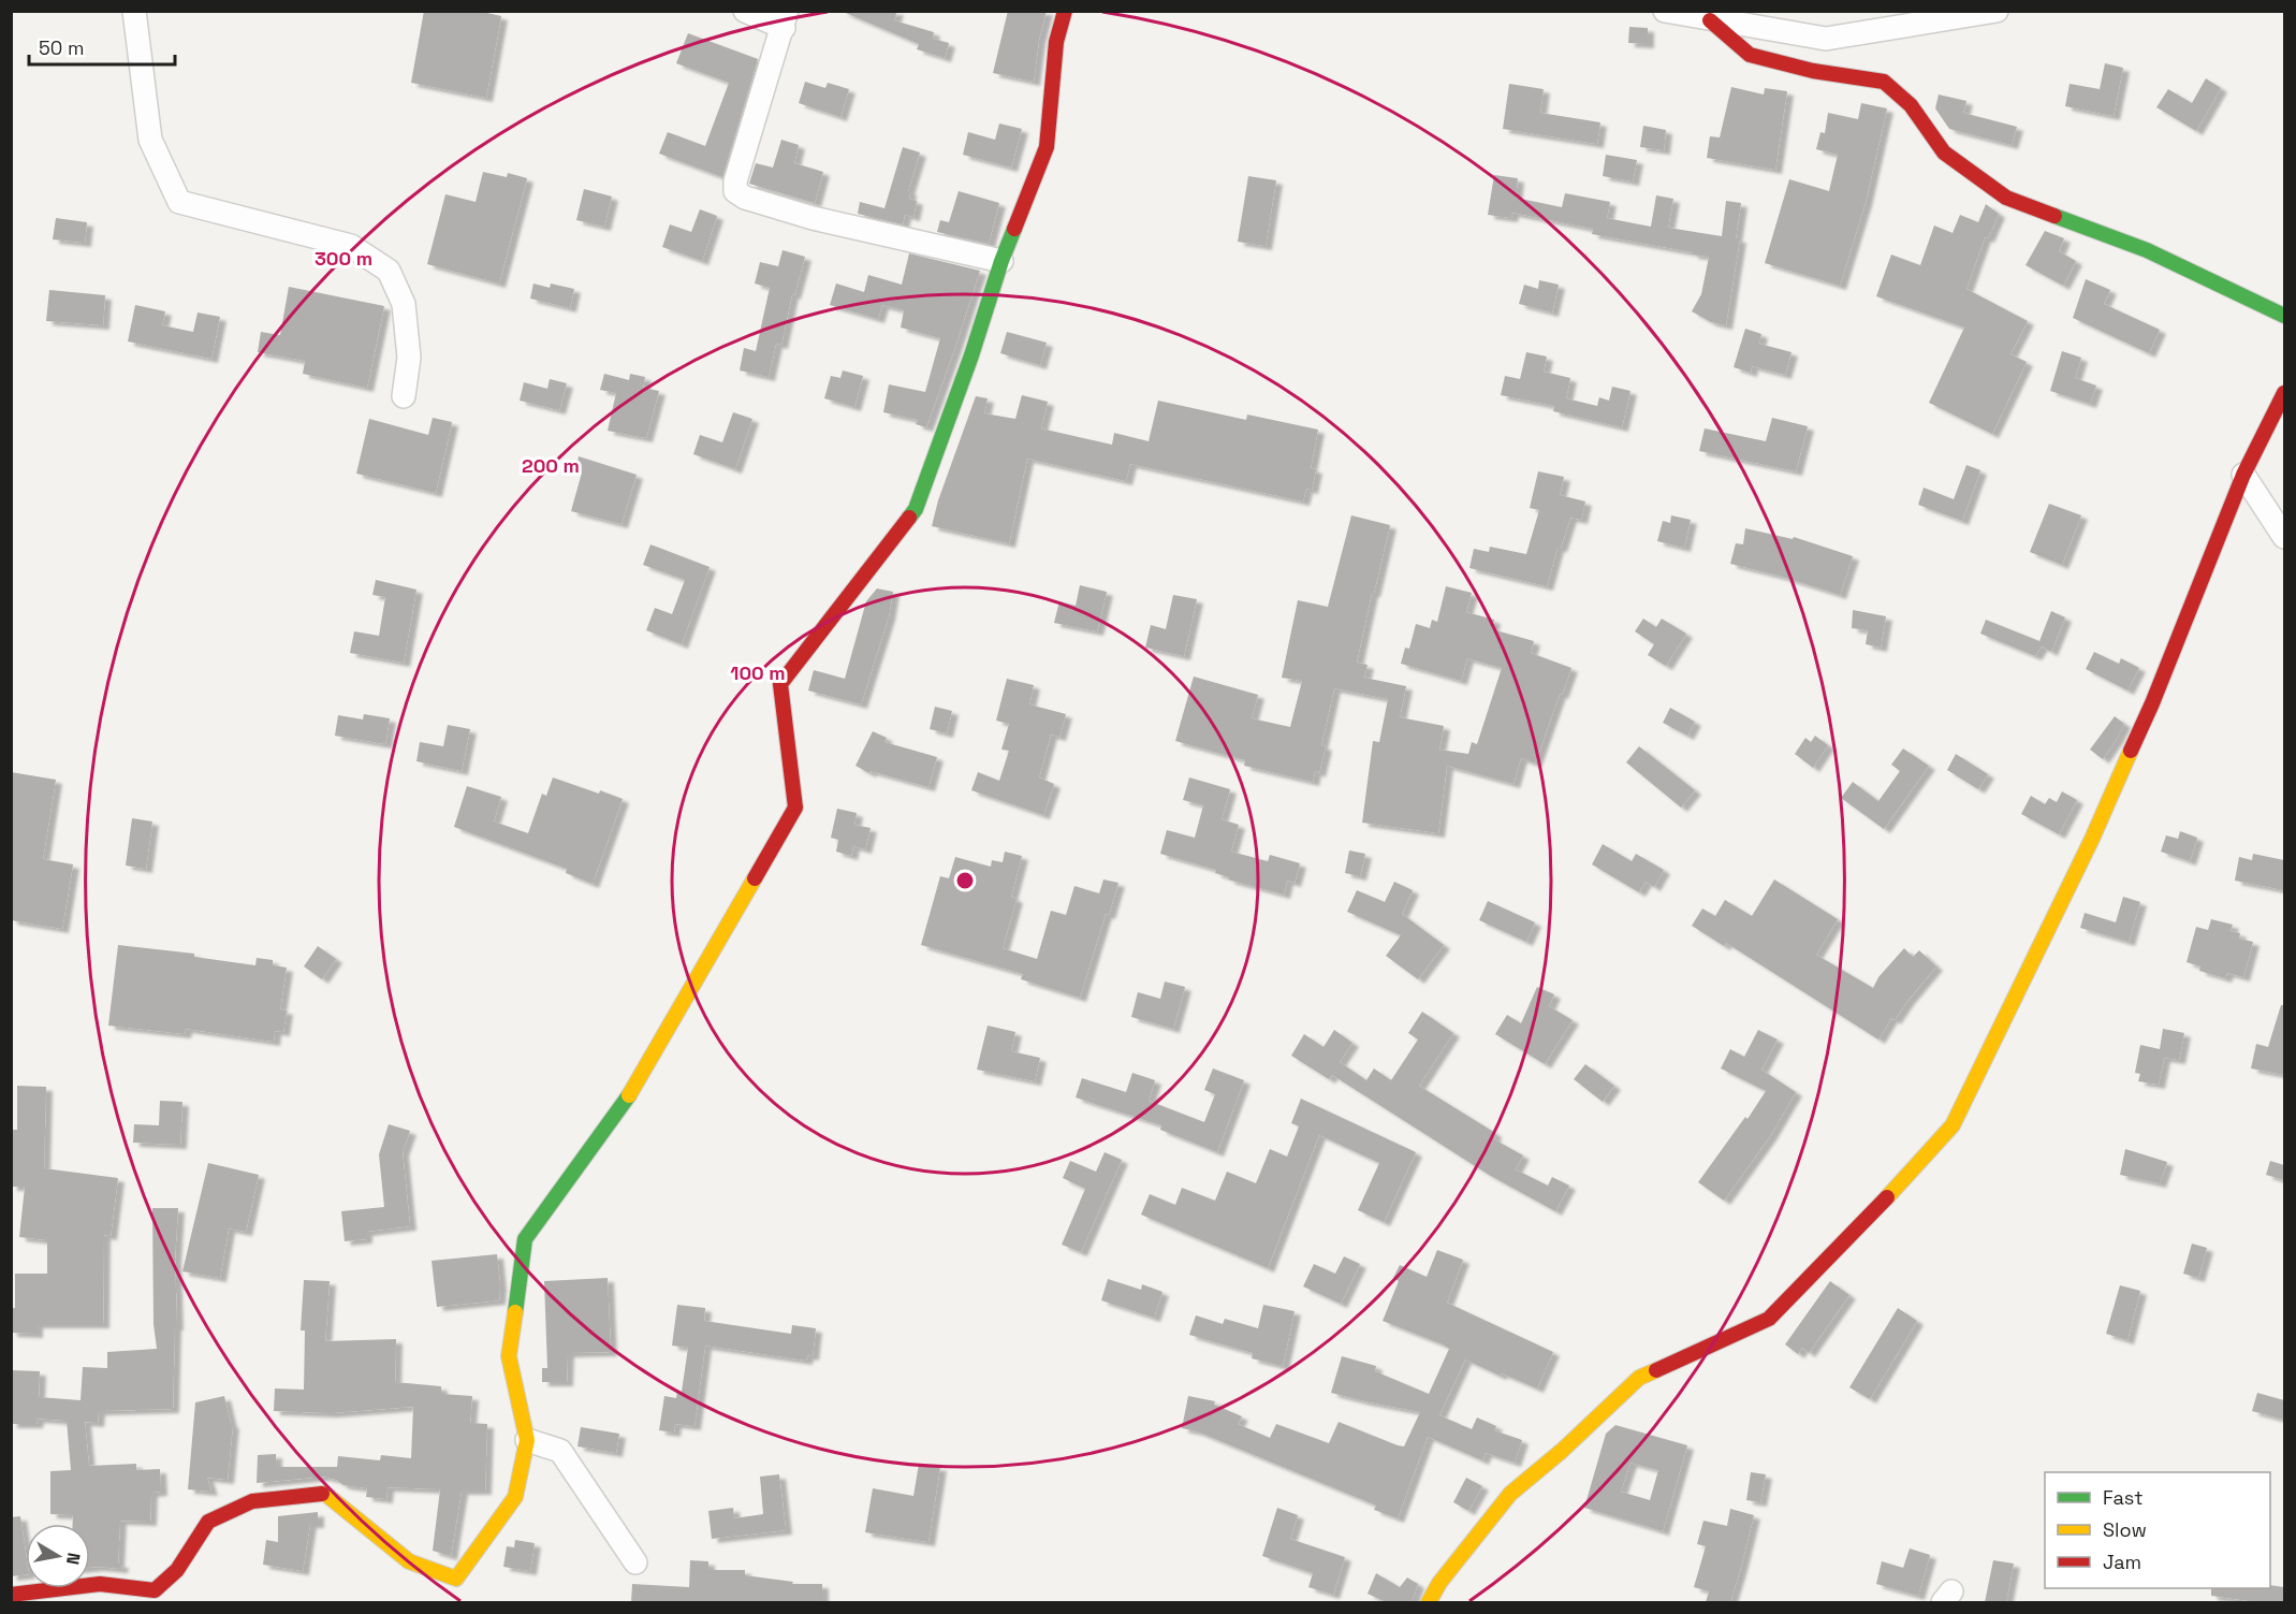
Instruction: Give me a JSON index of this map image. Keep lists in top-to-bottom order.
{
  "legend": ["Fast", "Slow", "Jam"],
  "scale_bar": "50 m",
  "north": "right",
  "rings": ["300 m", "200 m", "100 m"]
}
